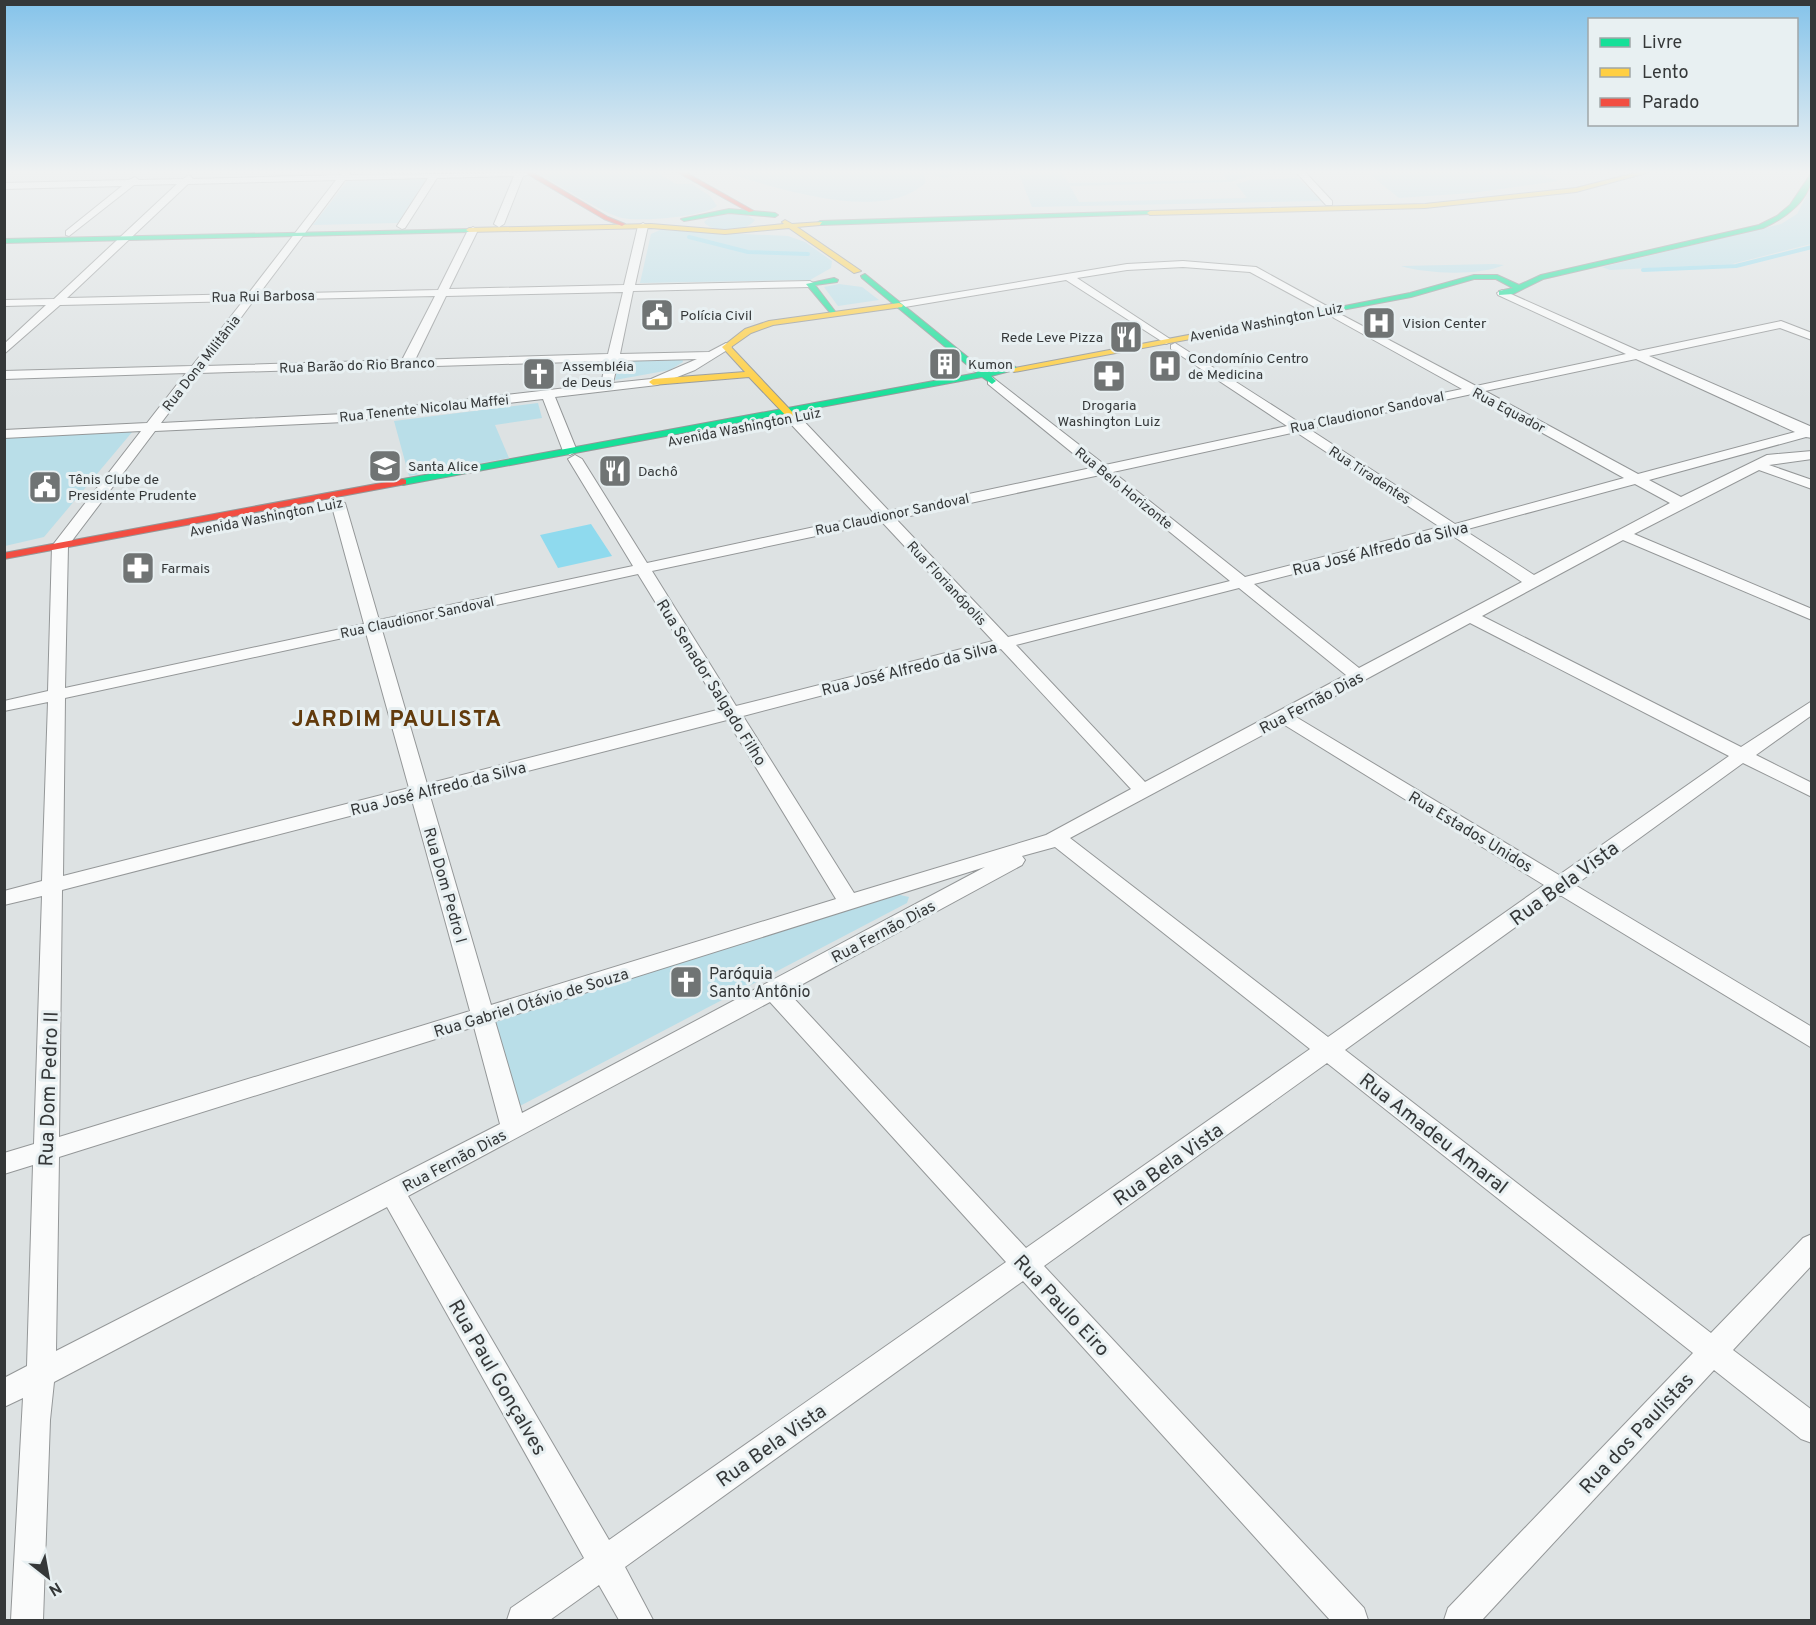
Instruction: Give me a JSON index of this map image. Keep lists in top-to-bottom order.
{
  "streets": {
    "main road": [
      "Avenida Washington Luiz",
      "Rua Tenente Nicolau Maffei",
      "Rua Belo Horizonte",
      "Rua Florianópolis"
    ],
    "street": [
      "Rua Rui Barbosa",
      "Rua Dona Militânia",
      "Rua Barão do Rio Branco",
      "Rua Equador",
      "Rua Claudionor Sandoval",
      "Rua Tiradentes",
      "Rua José Alfredo da Silva",
      "Rua Senador Salgado Filho",
      "Rua Fernão Dias",
      "Rua Estados Unidos",
      "Rua Bela Vista",
      "Rua Dom Pedro I",
      "Rua Gabriel Otávio de Souza",
      "Rua Dom Pedro II",
      "Rua Amadeu Amaral",
      "Rua Paulo Eiro",
      "Rua Paul Gonçalves",
      "Rua dos Paulistas"
    ]
  },
  "crossings": [
    ["Rua Rui Barbosa", "Rua Dona Militânia"],
    ["Avenida Washington Luiz", "Rua Dona Militânia"],
    ["Avenida Washington Luiz", "Rua Equador"],
    ["Avenida Washington Luiz", "Rua Tiradentes"],
    ["Avenida Washington Luiz", "Rua Belo Horizonte"],
    ["Avenida Washington Luiz", "Rua Florianópolis"],
    ["Avenida Washington Luiz", "Rua Senador Salgado Filho"],
    ["Avenida Washington Luiz", "Rua Dom Pedro I"],
    ["Avenida Washington Luiz", "Rua Dom Pedro II"],
    ["Rua Dona Militânia", "Rua Barão do Rio Branco"],
    ["Rua Dona Militânia", "Rua Tenente Nicolau Maffei"],
    ["Rua Dona Militânia", "Rua Dom Pedro II"],
    ["Rua Barão do Rio Branco", "Rua Tenente Nicolau Maffei"],
    ["Rua Tenente Nicolau Maffei", "Rua Equador"],
    ["Rua Tenente Nicolau Maffei", "Rua Belo Horizonte"],
    ["Rua Tenente Nicolau Maffei", "Rua Florianópolis"],
    ["Rua Tenente Nicolau Maffei", "Rua Senador Salgado Filho"],
    ["Rua Equador", "Rua Claudionor Sandoval"],
    ["Rua Equador", "Rua Tiradentes"],
    ["Rua Equador", "Rua Belo Horizonte"],
    ["Rua Equador", "Rua José Alfredo da Silva"],
    ["Rua Equador", "Rua Fernão Dias"],
    ["Rua Claudionor Sandoval", "Rua Tiradentes"],
    ["Rua Claudionor Sandoval", "Rua Belo Horizonte"],
    ["Rua Claudionor Sandoval", "Rua Florianópolis"],
    ["Rua Claudionor Sandoval", "Rua Senador Salgado Filho"],
    ["Rua Claudionor Sandoval", "Rua Dom Pedro I"],
    ["Rua Claudionor Sandoval", "Rua Dom Pedro II"],
    ["Rua Tiradentes", "Rua José Alfredo da Silva"],
    ["Rua Tiradentes", "Rua Fernão Dias"],
    ["Rua Belo Horizonte", "Rua José Alfredo da Silva"],
    ["Rua Belo Horizonte", "Rua Fernão Dias"],
    ["Rua José Alfredo da Silva", "Rua Florianópolis"],
    ["Rua José Alfredo da Silva", "Rua Senador Salgado Filho"],
    ["Rua José Alfredo da Silva", "Rua Dom Pedro I"],
    ["Rua José Alfredo da Silva", "Rua Dom Pedro II"],
    ["Rua Florianópolis", "Rua Fernão Dias"],
    ["Rua Senador Salgado Filho", "Rua Gabriel Otávio de Souza"],
    ["Rua Fernão Dias", "Rua Estados Unidos"],
    ["Rua Fernão Dias", "Rua Dom Pedro I"],
    ["Rua Fernão Dias", "Rua Gabriel Otávio de Souza"],
    ["Rua Fernão Dias", "Rua Dom Pedro II"],
    ["Rua Fernão Dias", "Rua Amadeu Amaral"],
    ["Rua Fernão Dias", "Rua Paulo Eiro"],
    ["Rua Fernão Dias", "Rua Paul Gonçalves"],
    ["Rua Estados Unidos", "Rua Bela Vista"],
    ["Rua Bela Vista", "Rua Amadeu Amaral"],
    ["Rua Bela Vista", "Rua Paulo Eiro"],
    ["Rua Bela Vista", "Rua Paul Gonçalves"],
    ["Rua Dom Pedro I", "Rua Gabriel Otávio de Souza"],
    ["Rua Gabriel Otávio de Souza", "Rua Dom Pedro II"],
    ["Rua Gabriel Otávio de Souza", "Rua Amadeu Amaral"],
    ["Rua Amadeu Amaral", "Rua dos Paulistas"]
  ],
  "districts": ["JARDIM PAULISTA"],
  "places": {
    "public building": ["Polícia Civil", "Tênis Clube de Presidente Prudente"],
    "hospital": ["Vision Center", "Condomínio Centro de Medicina"],
    "restaurant": ["Rede Leve Pizza", "Dachô"],
    "building": ["Kumon"],
    "church": ["Assembléia de Deus", "Paróquia Santo Antônio"],
    "pharmacy": ["Drogaria Washington Luiz", "Farmais"],
    "school or university": ["Santa Alice"]
  },
  "legend": ["Livre", "Lento", "Parado"],
  "north": "bottom right"
}
